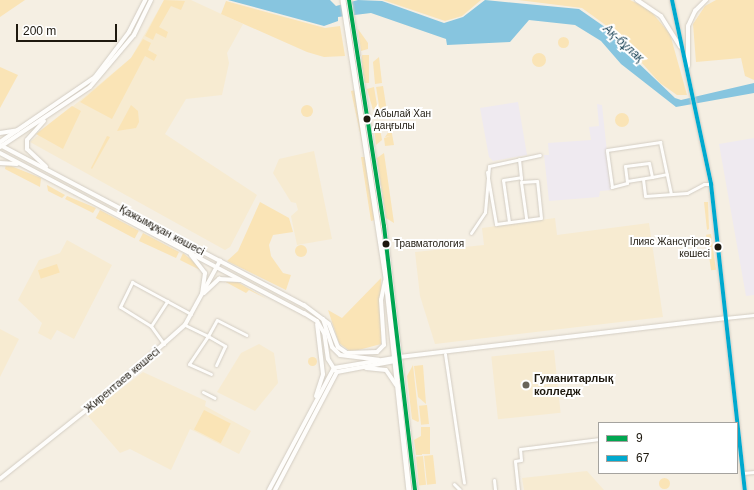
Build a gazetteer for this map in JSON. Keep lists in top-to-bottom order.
{
  "streets": {
    "main road": ["Қажымұқан көшесі"],
    "street": ["Жирентаев көшесі"]
  },
  "crossings": [
    ["Қажымұқан көшесі", "Жирентаев көшесі"]
  ],
  "water": ["Ақ-бұлақ"],
  "places": [
    "Абылай Хан даңғылы",
    "Травматология",
    "Ілияс Жансүгіров көшесі",
    "Гуманитарлық колледж"
  ],
  "lines": ["transit line 9", "transit line 67"],
  "legend": ["9", "67"],
  "scale_bar": "200 m"
}
